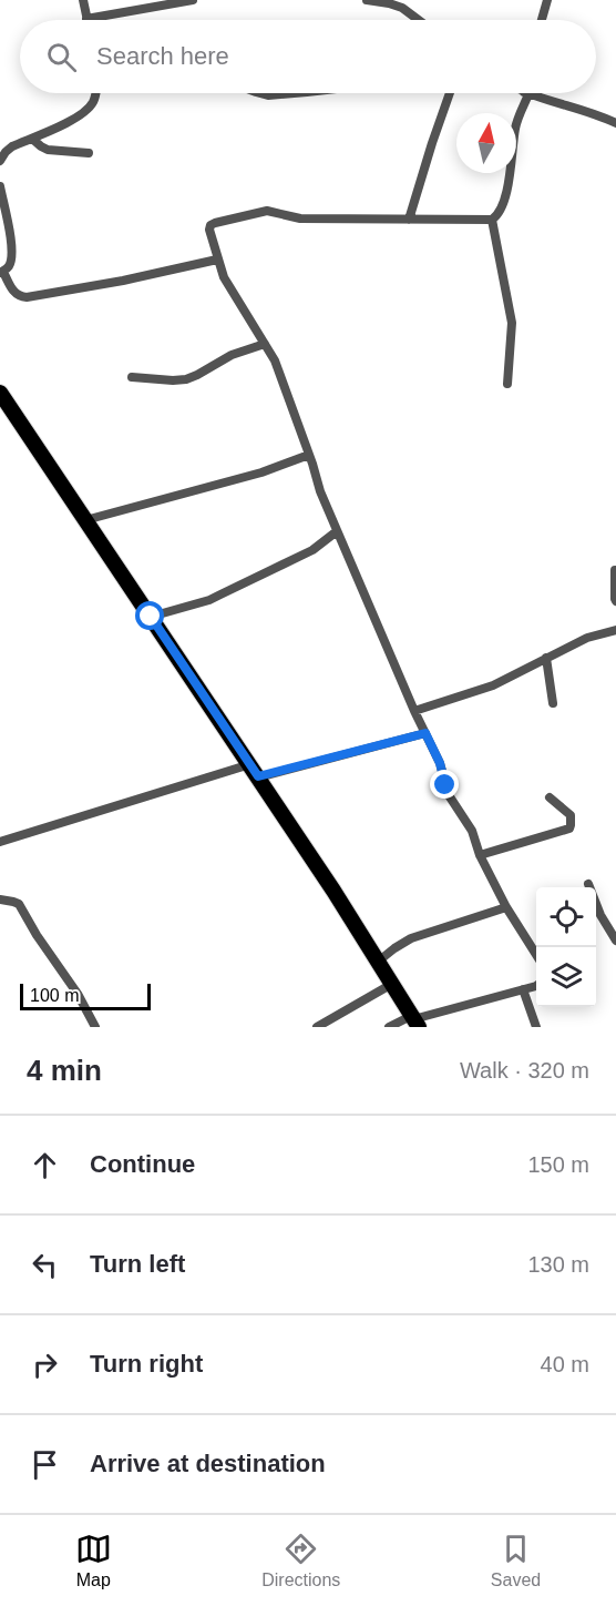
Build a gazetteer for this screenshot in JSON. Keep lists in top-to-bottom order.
{
  "scale_bar": "100 m",
  "north": "top",
  "page": {
    "search": "Search here",
    "scale": "100 m",
    "heading": ["4 min", "Walk · 320 m"],
    "list": [
      ["Continue", "150 m"],
      ["Turn left", "130 m"],
      ["Turn right", "40 m"],
      "Arrive at destination"
    ],
    "nav": ["Map", "Directions", "Saved"]
  }
}
